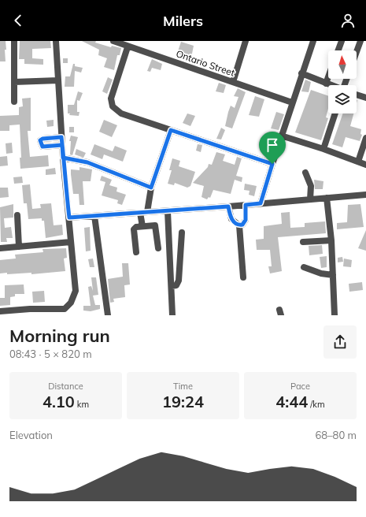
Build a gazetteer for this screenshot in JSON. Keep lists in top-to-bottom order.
{
  "streets": {
    "street": ["Ontario Street"]
  },
  "north": "top",
  "page": {
    "header": "Milers",
    "heading": ["Morning run", "08:43 · 5 × 820 m"],
    "stats": [
      ["Distance", "4.10 km"],
      ["Time", "19:24"],
      ["Pace", "4:44 /km"]
    ],
    "chart": ["Elevation", "68–80 m"]
  }
}
